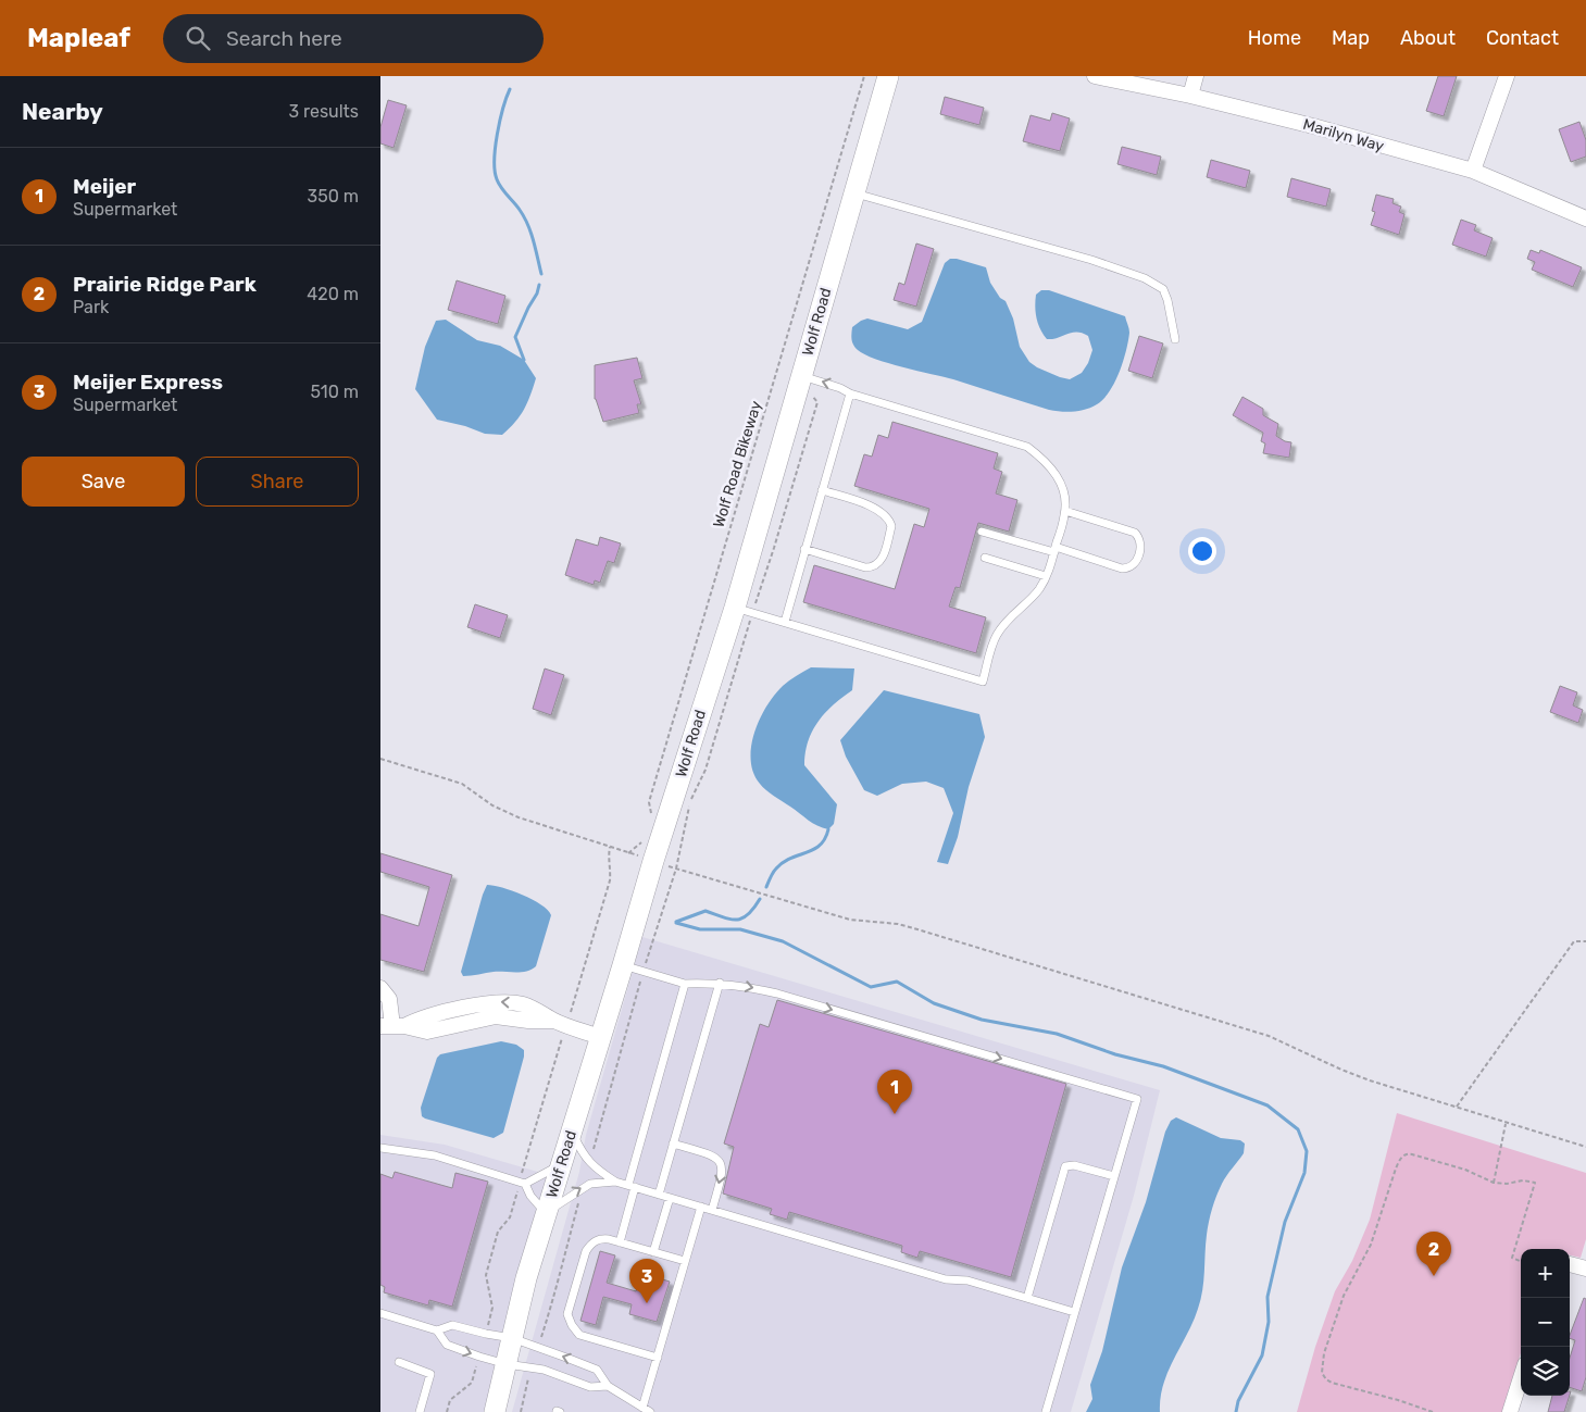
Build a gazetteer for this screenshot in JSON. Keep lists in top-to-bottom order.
{
  "streets": {
    "main road": ["Wolf Road"],
    "street": ["Marilyn Way"],
    "path": ["Wolf Road Bikeway"]
  },
  "page": {
    "header": "Mapleaf",
    "search": "Search here",
    "nav": [
      "Home",
      "Map",
      "About",
      "Contact"
    ],
    "heading": ["Nearby", "3 results"],
    "list": [
      {
        "mark": "1",
        "name": "Meijer",
        "note": "Supermarket",
        "value": "350 m"
      },
      {
        "mark": "2",
        "name": "Prairie Ridge Park",
        "note": "Park",
        "value": "420 m"
      },
      {
        "mark": "3",
        "name": "Meijer Express",
        "note": "Supermarket",
        "value": "510 m"
      }
    ],
    "buttons": ["Save", "Share"],
    "pins": ["1", "2", "3"],
    "map_buttons": ["+", "−"]
  }
}
